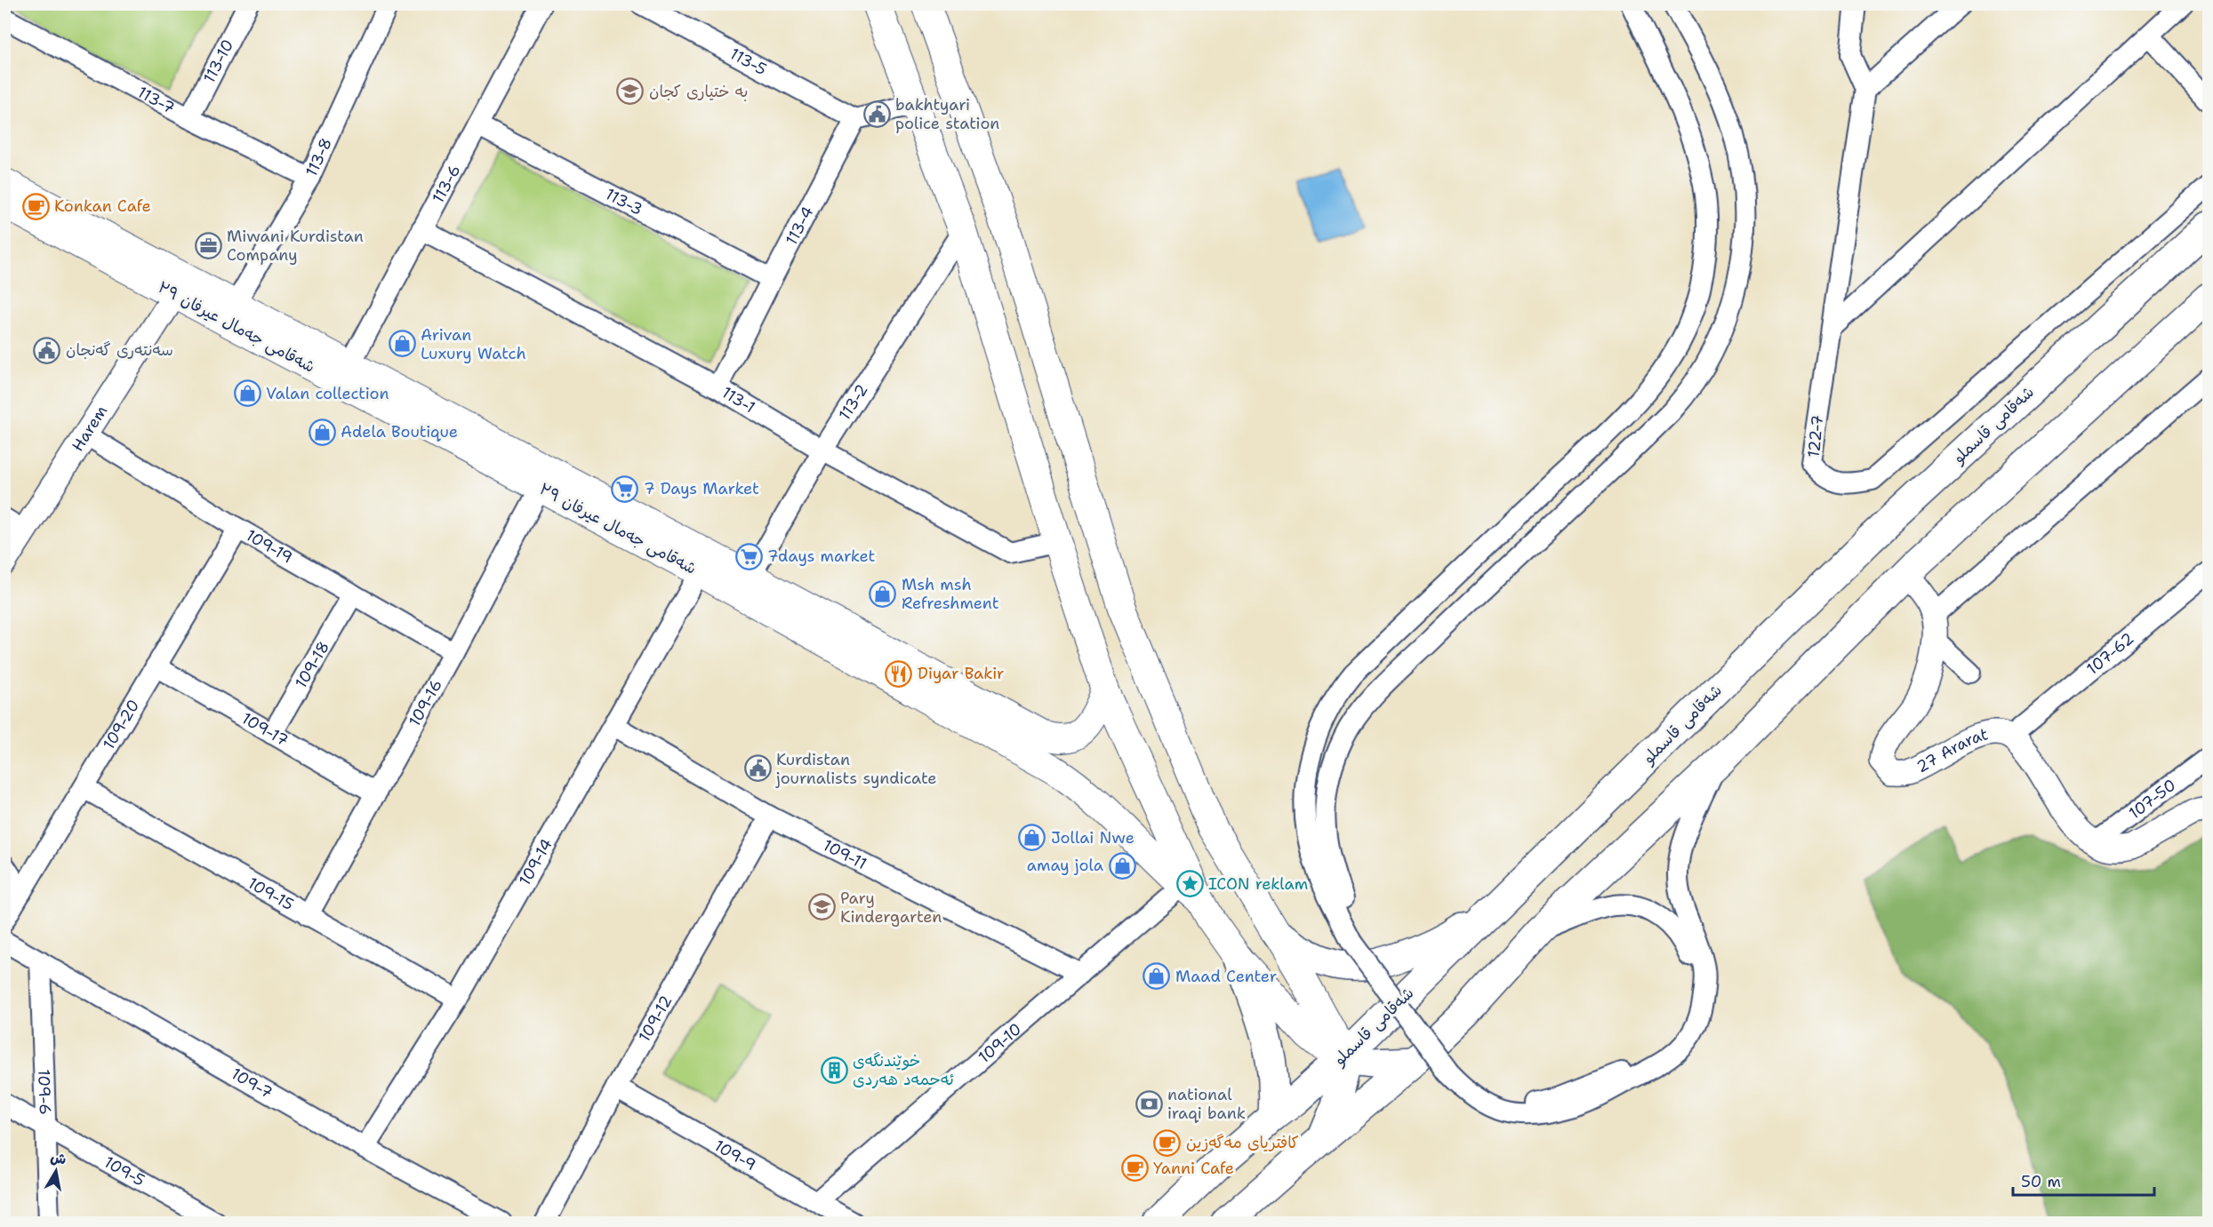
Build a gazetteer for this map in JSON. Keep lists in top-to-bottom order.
{
  "streets": {
    "main road": ["شەقامی جەمال عیرفان ٣٩", "شەقامی قاسملو"],
    "street": [
      "113-10",
      "113-5",
      "113-7",
      "113-8",
      "113-6",
      "113-3",
      "113-4",
      "113-1",
      "113-2",
      "Harem",
      "122-7",
      "109-19",
      "107-62",
      "109-18",
      "109-16",
      "109-20",
      "109-17",
      "27 Ararat",
      "107-50",
      "109-11",
      "109-14",
      "109-15",
      "109-12",
      "109-10",
      "109-7",
      "109-6",
      "109-9",
      "109-5"
    ]
  },
  "crossings": [
    ["113-10", "113-7"],
    ["113-5", "113-4"],
    ["113-7", "113-8"],
    ["113-8", "شەقامی جەمال عیرفان ٣٩"],
    ["113-6", "113-3"],
    ["113-6", "شەقامی جەمال عیرفان ٣٩"],
    ["113-6", "113-1"],
    ["113-3", "113-4"],
    ["113-4", "113-1"],
    ["شەقامی جەمال عیرفان ٣٩", "113-2"],
    ["شەقامی جەمال عیرفان ٣٩", "Harem"],
    ["شەقامی جەمال عیرفان ٣٩", "109-16"],
    ["شەقامی جەمال عیرفان ٣٩", "109-14"],
    ["شەقامی جەمال عیرفان ٣٩", "109-10"],
    ["113-1", "113-2"],
    ["Harem", "109-19"],
    ["109-19", "109-18"],
    ["109-19", "109-16"],
    ["109-19", "109-20"],
    ["107-62", "27 Ararat"],
    ["109-18", "109-17"],
    ["109-16", "109-17"],
    ["109-16", "109-15"],
    ["109-20", "109-17"],
    ["109-20", "109-15"],
    ["27 Ararat", "107-50"],
    ["109-11", "109-14"],
    ["109-11", "109-12"],
    ["109-11", "109-10"],
    ["109-14", "109-15"],
    ["109-14", "109-7"],
    ["109-12", "109-9"],
    ["109-10", "109-9"],
    ["109-7", "109-6"],
    ["109-6", "109-5"]
  ],
  "places": {
    "school or university": ["به ختيارى كجان", "Pary Kindergarten"],
    "public building": ["bakhtyari police station", "سەنتەری گەنجان", "Kurdistan journalists syndicate"],
    "cafe": ["Konkan Cafe", "کافتریای مەگەزین", "Yanni Cafe"],
    "office": ["Miwani Kurdistan Company"],
    "shop": [
      "Arivan Luxury Watch",
      "Valan collection",
      "Adela Boutique",
      "Msh msh Refreshment",
      "Jollai Nwe",
      "amay jola",
      "Maad Center"
    ],
    "supermarket": ["7 Days Market", "7days market"],
    "restaurant": ["Diyar Bakir"],
    "place": ["ICON reklam"],
    "building": ["خوێندنگەی ئەحمەد هەردی"],
    "bank": ["national iraqi bank"]
  },
  "scale_bar": "50 m",
  "north": "top"
}
